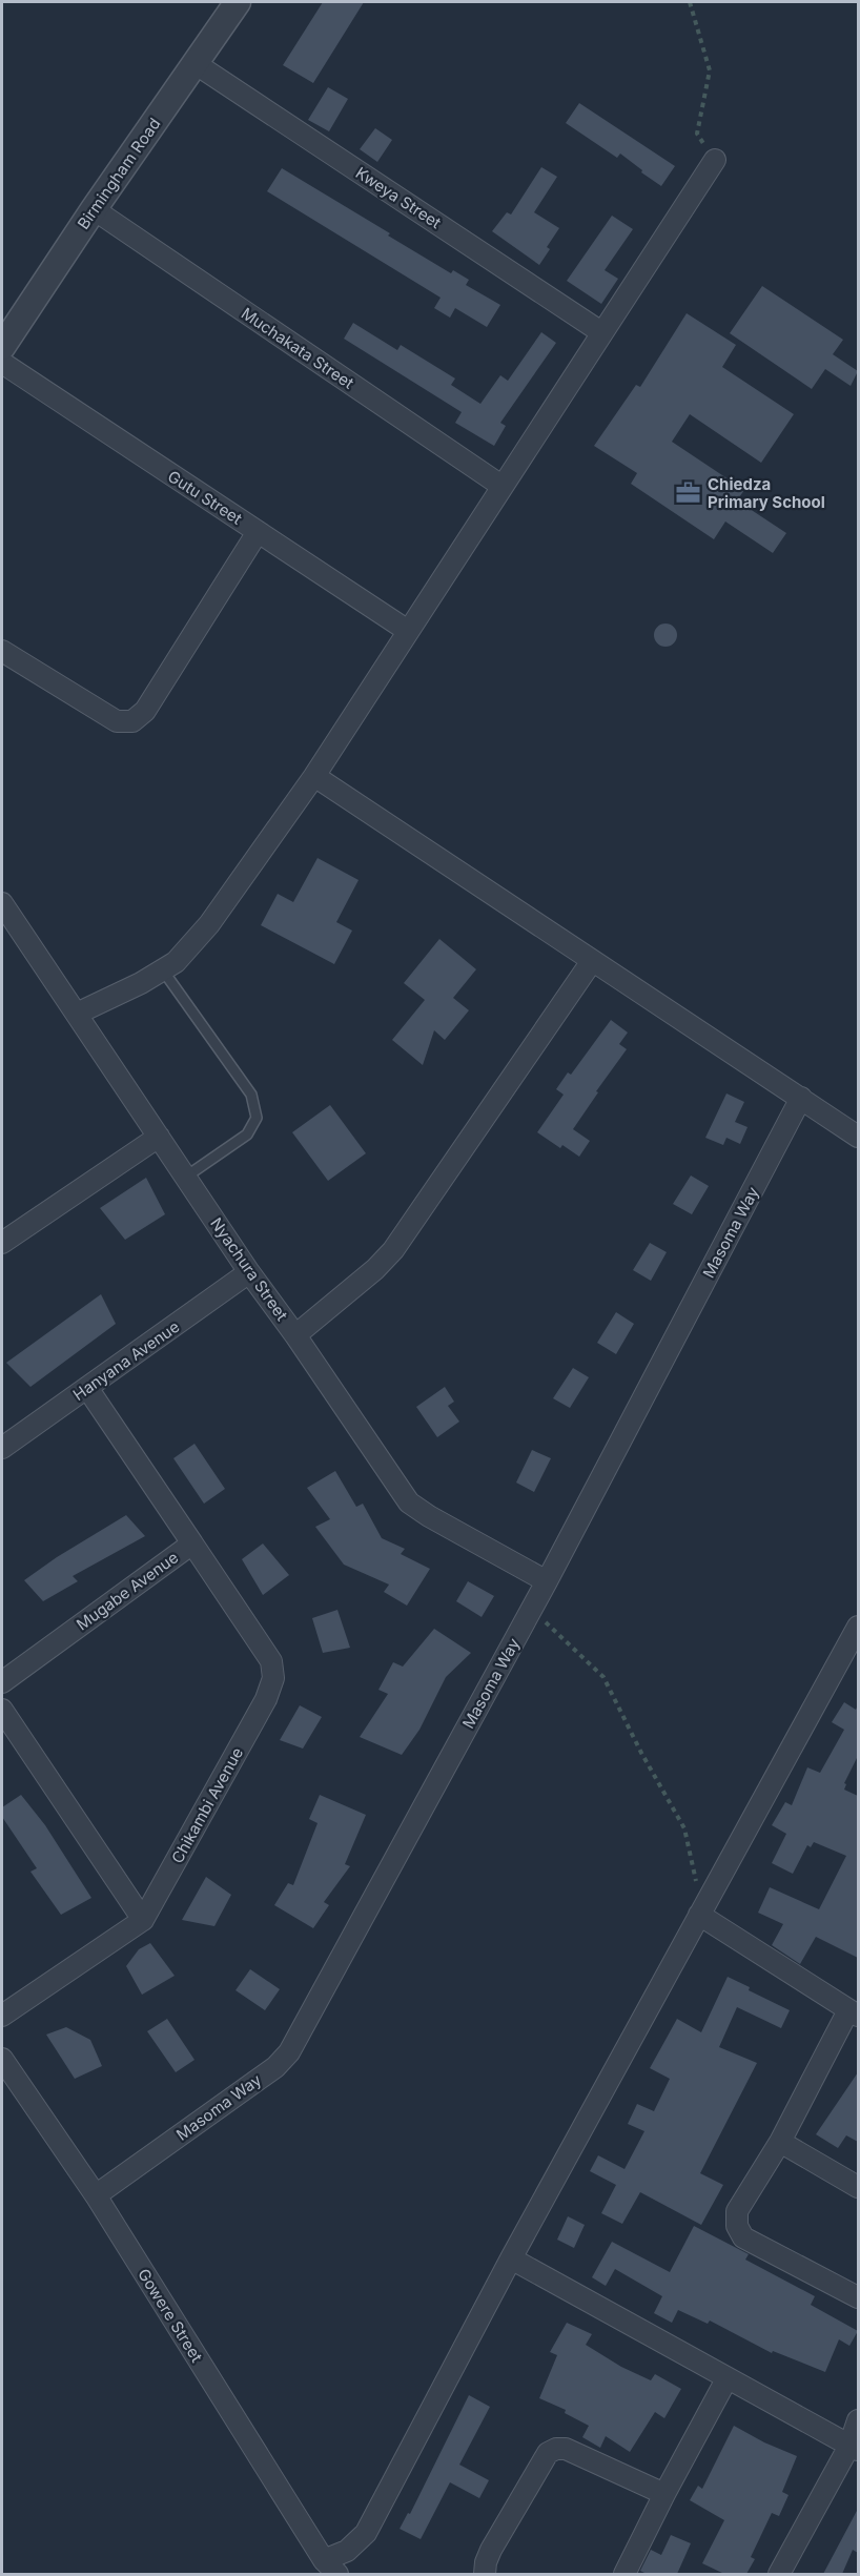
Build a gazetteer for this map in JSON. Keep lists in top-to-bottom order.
{
  "streets": {
    "street": [
      "Birmingham Road",
      "Kweya Street",
      "Muchakata Street",
      "Gutu Street",
      "Masoma Way",
      "Nyachura Street",
      "Hanyana Avenue",
      "Mugabe Avenue",
      "Chikambi Avenue",
      "Gowere Street"
    ]
  },
  "crossings": [
    ["Birmingham Road", "Kweya Street"],
    ["Birmingham Road", "Muchakata Street"],
    ["Masoma Way", "Nyachura Street"],
    ["Masoma Way", "Gowere Street"],
    ["Nyachura Street", "Hanyana Avenue"],
    ["Hanyana Avenue", "Mugabe Avenue"],
    ["Mugabe Avenue", "Chikambi Avenue"]
  ],
  "places": {
    "office": ["Chiedza Primary School"]
  }
}
